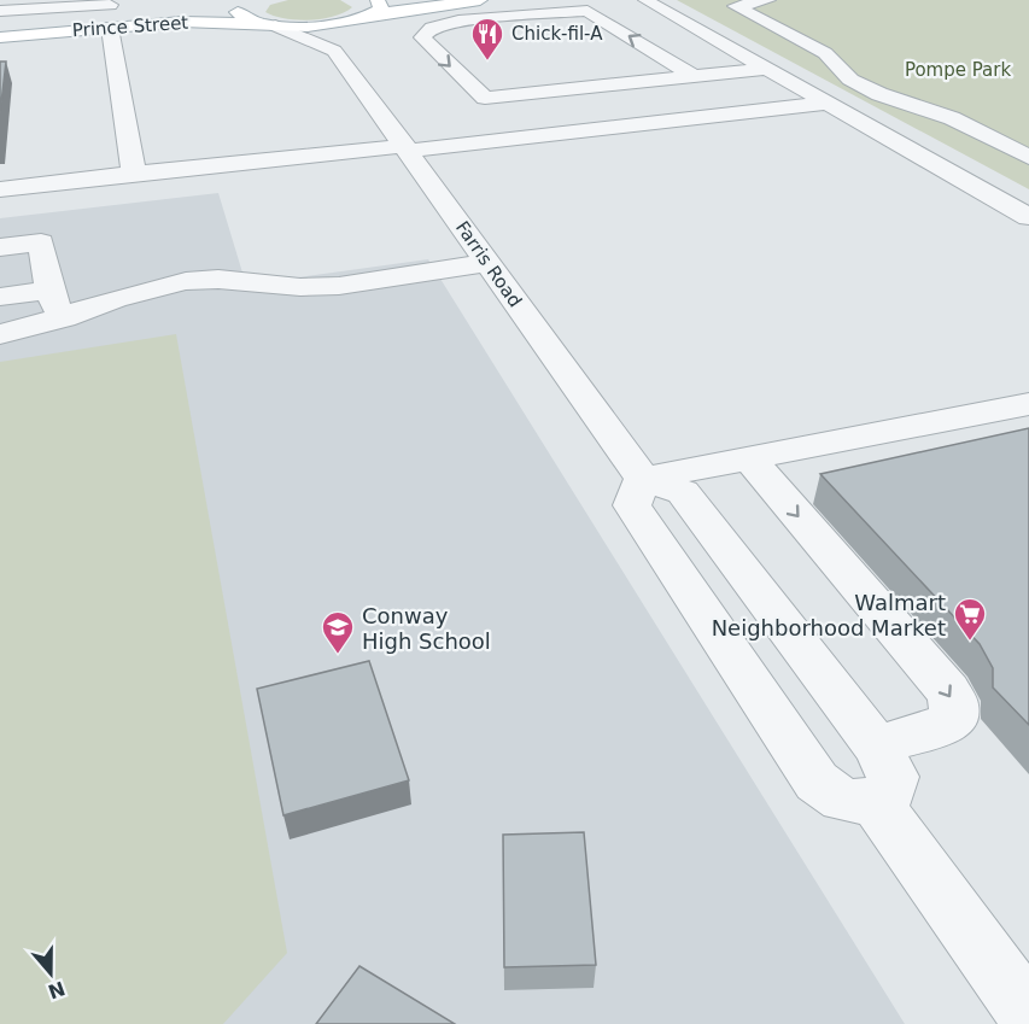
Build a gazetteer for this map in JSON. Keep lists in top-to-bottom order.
{
  "streets": {
    "main road": ["Prince Street"],
    "street": ["Farris Road"]
  },
  "parks": ["Pompe Park"],
  "places": {
    "restaurant": ["Chick-fil-A"],
    "supermarket": ["Walmart Neighborhood Market"],
    "school or university": ["Conway High School"]
  },
  "north": "bottom"
}
